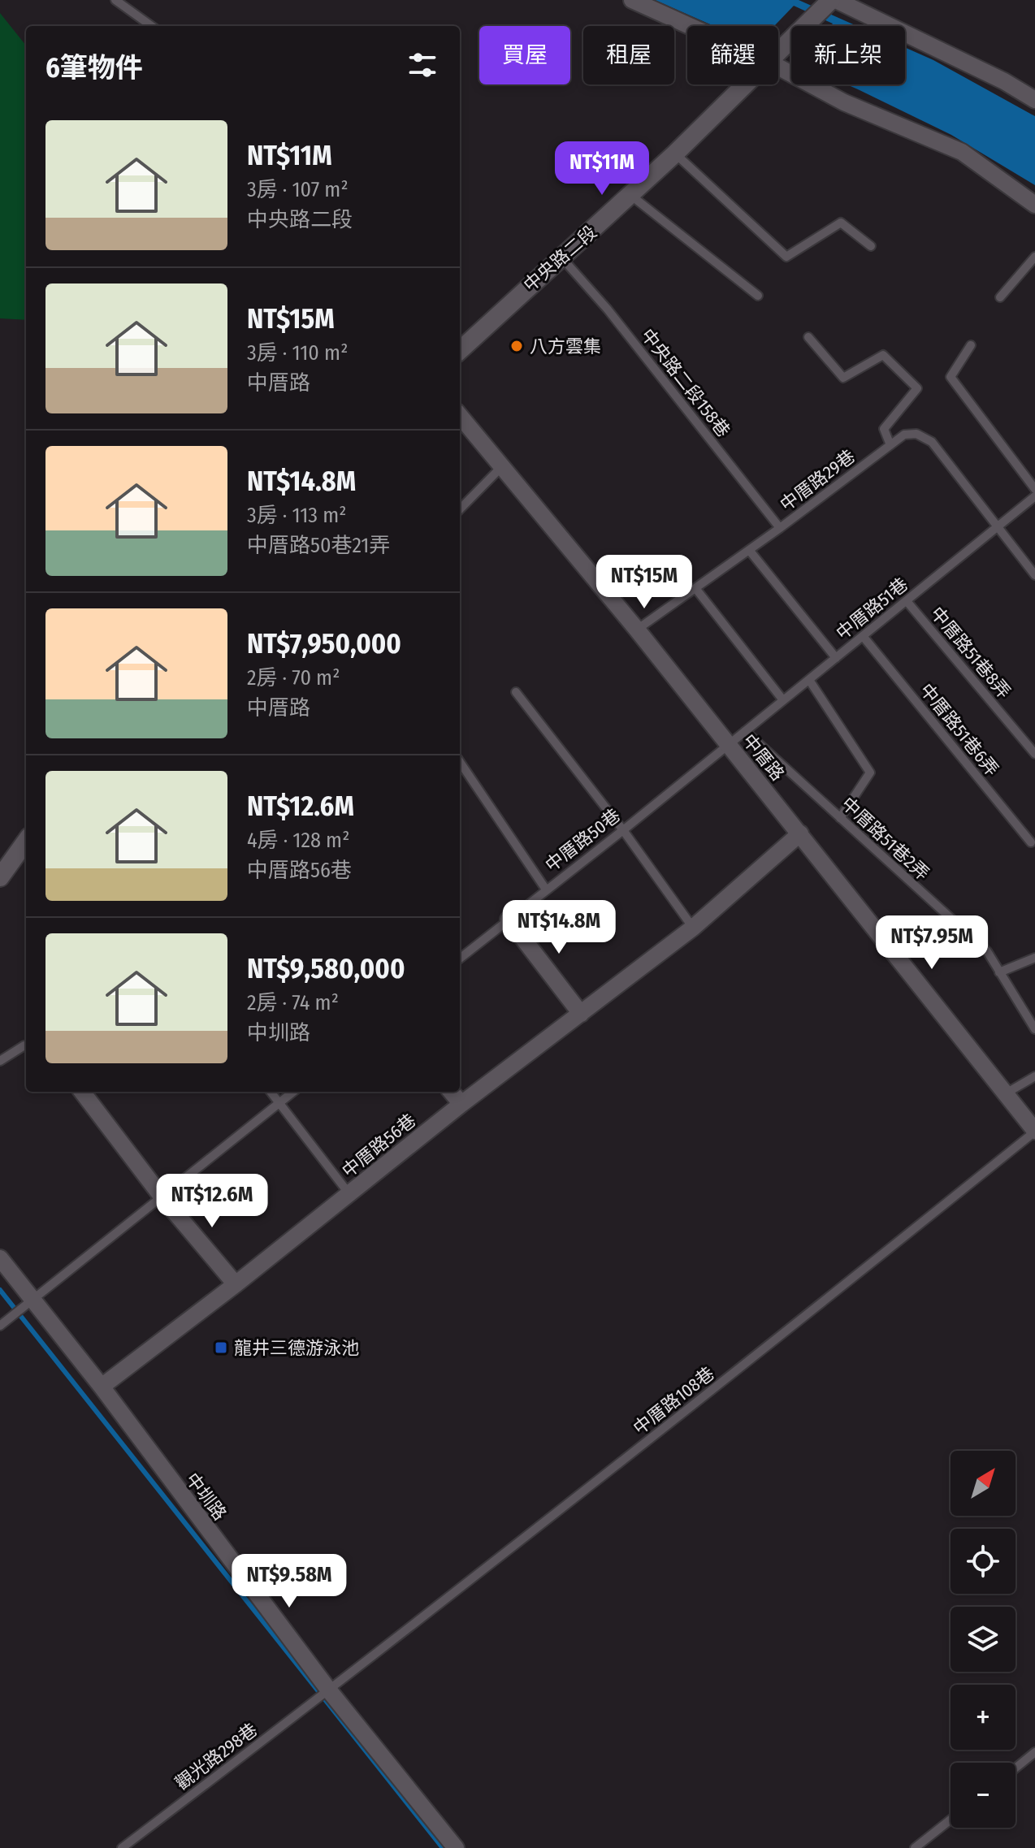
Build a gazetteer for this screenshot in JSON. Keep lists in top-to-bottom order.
{
  "streets": {
    "street": [
      "中央路二段",
      "中厝路",
      "中厝路56巷",
      "中圳路"
    ],
    "lane": [
      "中央路二段158巷",
      "中厝路29巷",
      "中厝路51巷",
      "中厝路51巷8弄",
      "中厝路51巷6弄",
      "中厝路51巷2弄",
      "中厝路50巷",
      "中厝路108巷",
      "觀光路298巷"
    ]
  },
  "crossings": [
    ["中央路二段", "中央路二段158巷"],
    ["中央路二段158巷", "中厝路29巷"],
    ["中厝路29巷", "中厝路51巷"],
    ["中厝路29巷", "中厝路"],
    ["中厝路51巷", "中厝路51巷8弄"],
    ["中厝路51巷", "中厝路51巷6弄"],
    ["中厝路51巷", "中厝路"],
    ["中厝路51巷", "中厝路51巷2弄"],
    ["中厝路51巷", "中厝路50巷"],
    ["中厝路", "中厝路50巷"],
    ["中厝路", "中厝路56巷"],
    ["中厝路", "中厝路108巷"],
    ["中厝路56巷", "中圳路"],
    ["中厝路108巷", "中圳路"],
    ["中厝路108巷", "觀光路298巷"],
    ["中圳路", "觀光路298巷"]
  ],
  "places": {
    "other": ["八方雲集"],
    "transit": ["龍井三德游泳池"]
  },
  "north": "top right",
  "page": {
    "chip": [
      "買屋",
      "租屋",
      "篩選",
      "新上架"
    ],
    "heading": "6筆物件",
    "list": [
      {
        "name": "NT$11M",
        "note": "3房 · 107 m² · 中央路二段"
      },
      {
        "name": "NT$15M",
        "note": "3房 · 110 m² · 中厝路"
      },
      {
        "name": "NT$14.8M",
        "note": "3房 · 113 m² · 中厝路50巷21弄"
      },
      {
        "name": "NT$7,950,000",
        "note": "2房 · 70 m² · 中厝路"
      },
      {
        "name": "NT$12.6M",
        "note": "4房 · 128 m² · 中厝路56巷"
      },
      {
        "name": "NT$9,580,000",
        "note": "2房 · 74 m² · 中圳路"
      }
    ],
    "price": [
      "NT$11M",
      "NT$15M",
      "NT$14.8M",
      "NT$7.95M",
      "NT$12.6M",
      "NT$9.58M"
    ],
    "map_buttons": ["+", "−"]
  }
}
